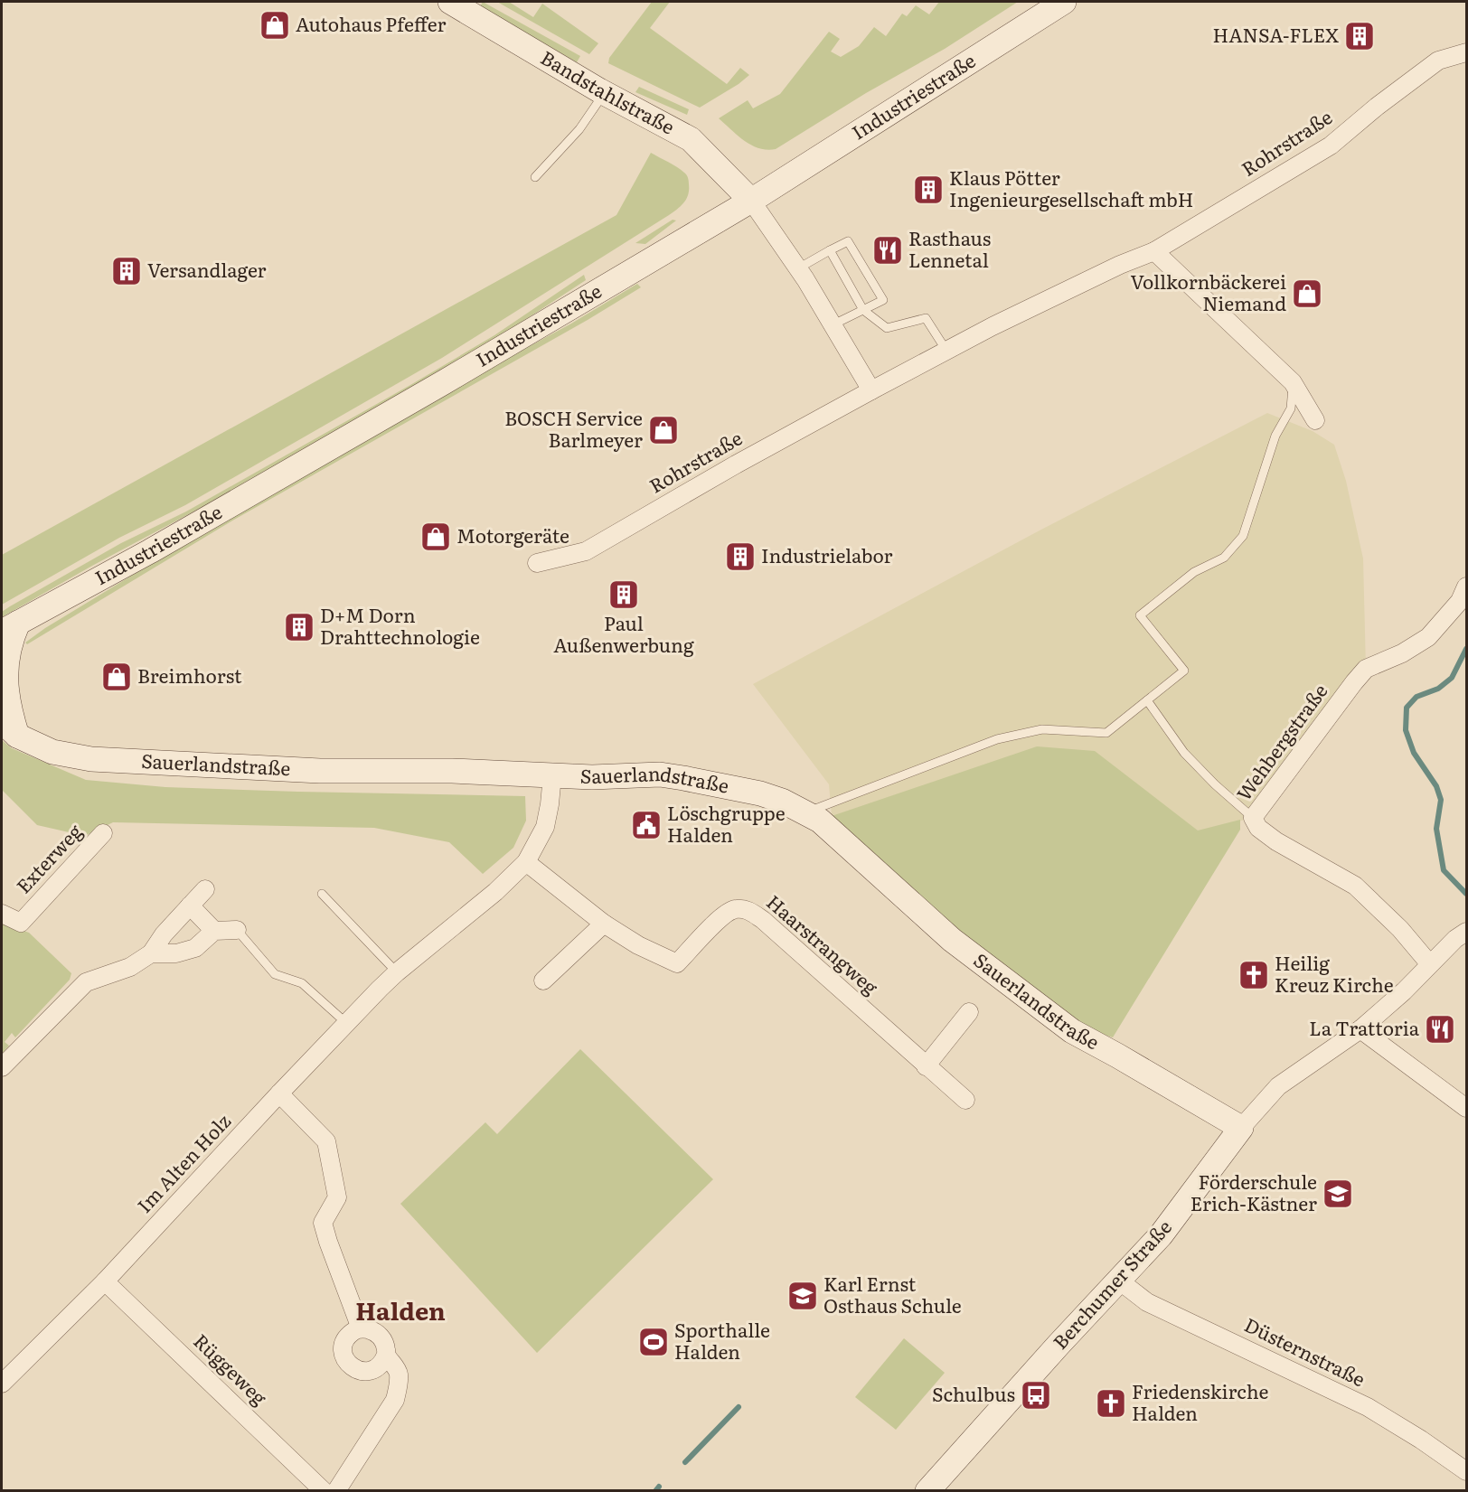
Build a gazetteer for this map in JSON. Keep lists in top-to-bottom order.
{
  "streets": {
    "main road": [
      "Bandstahlstraße",
      "Industriestraße",
      "Sauerlandstraße",
      "Berchumer Straße"
    ],
    "street": [
      "Rohrstraße",
      "Wehbergstraße",
      "Exterweg",
      "Haarstrangweg",
      "Im Alten Holz",
      "Düsternstraße",
      "Rüggeweg"
    ]
  },
  "crossings": [
    ["Bandstahlstraße", "Industriestraße"],
    ["Wehbergstraße", "Berchumer Straße"],
    ["Sauerlandstraße", "Im Alten Holz"],
    ["Sauerlandstraße", "Berchumer Straße"],
    ["Haarstrangweg", "Im Alten Holz"],
    ["Im Alten Holz", "Rüggeweg"],
    ["Berchumer Straße", "Düsternstraße"]
  ],
  "districts": ["Halden"],
  "places": {
    "shop": [
      "Autohaus Pfeffer",
      "Vollkornbäckerei Niemand",
      "BOSCH Service Barlmeyer",
      "Motorgeräte",
      "Breimhorst"
    ],
    "building": [
      "HANSA-FLEX",
      "Klaus Pötter Ingenieurgesellschaft mbH",
      "Versandlager",
      "Industrielabor",
      "Paul Außenwerbung",
      "D+M Dorn Drahttechnologie"
    ],
    "restaurant": ["Rasthaus Lennetal", "La Trattoria"],
    "public building": ["Löschgruppe Halden"],
    "church": ["Heilig Kreuz Kirche", "Friedenskirche Halden"],
    "school or university": ["Förderschule Erich-Kästner", "Karl Ernst Osthaus Schule"],
    "sports": ["Sporthalle Halden"],
    "bus stop": ["Schulbus"]
  }
}
